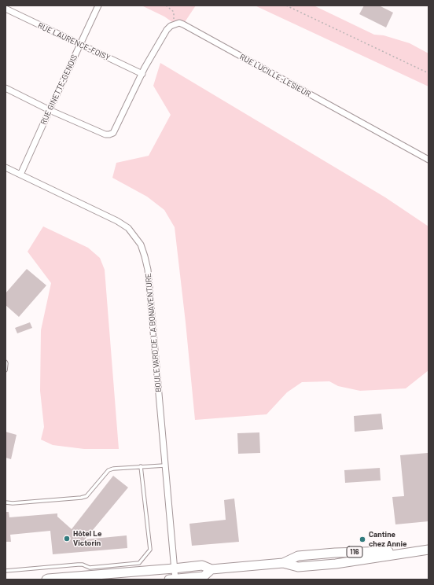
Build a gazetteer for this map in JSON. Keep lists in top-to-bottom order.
{
  "streets": {
    "main road": ["116"],
    "street": [
      "RUE LAURENCE-FOISY",
      "RUE LUCILLE-LESIEUR",
      "RUE GINETTE-GENOIS",
      "BOULEVARD DE LA BONAVENTURE"
    ]
  },
  "crossings": [
    ["RUE LAURENCE-FOISY", "RUE GINETTE-GENOIS"],
    ["RUE GINETTE-GENOIS", "BOULEVARD DE LA BONAVENTURE"],
    ["BOULEVARD DE LA BONAVENTURE", "116"]
  ],
  "places": ["Hôtel Le Victorin", "Cantine chez Annie"]
}
